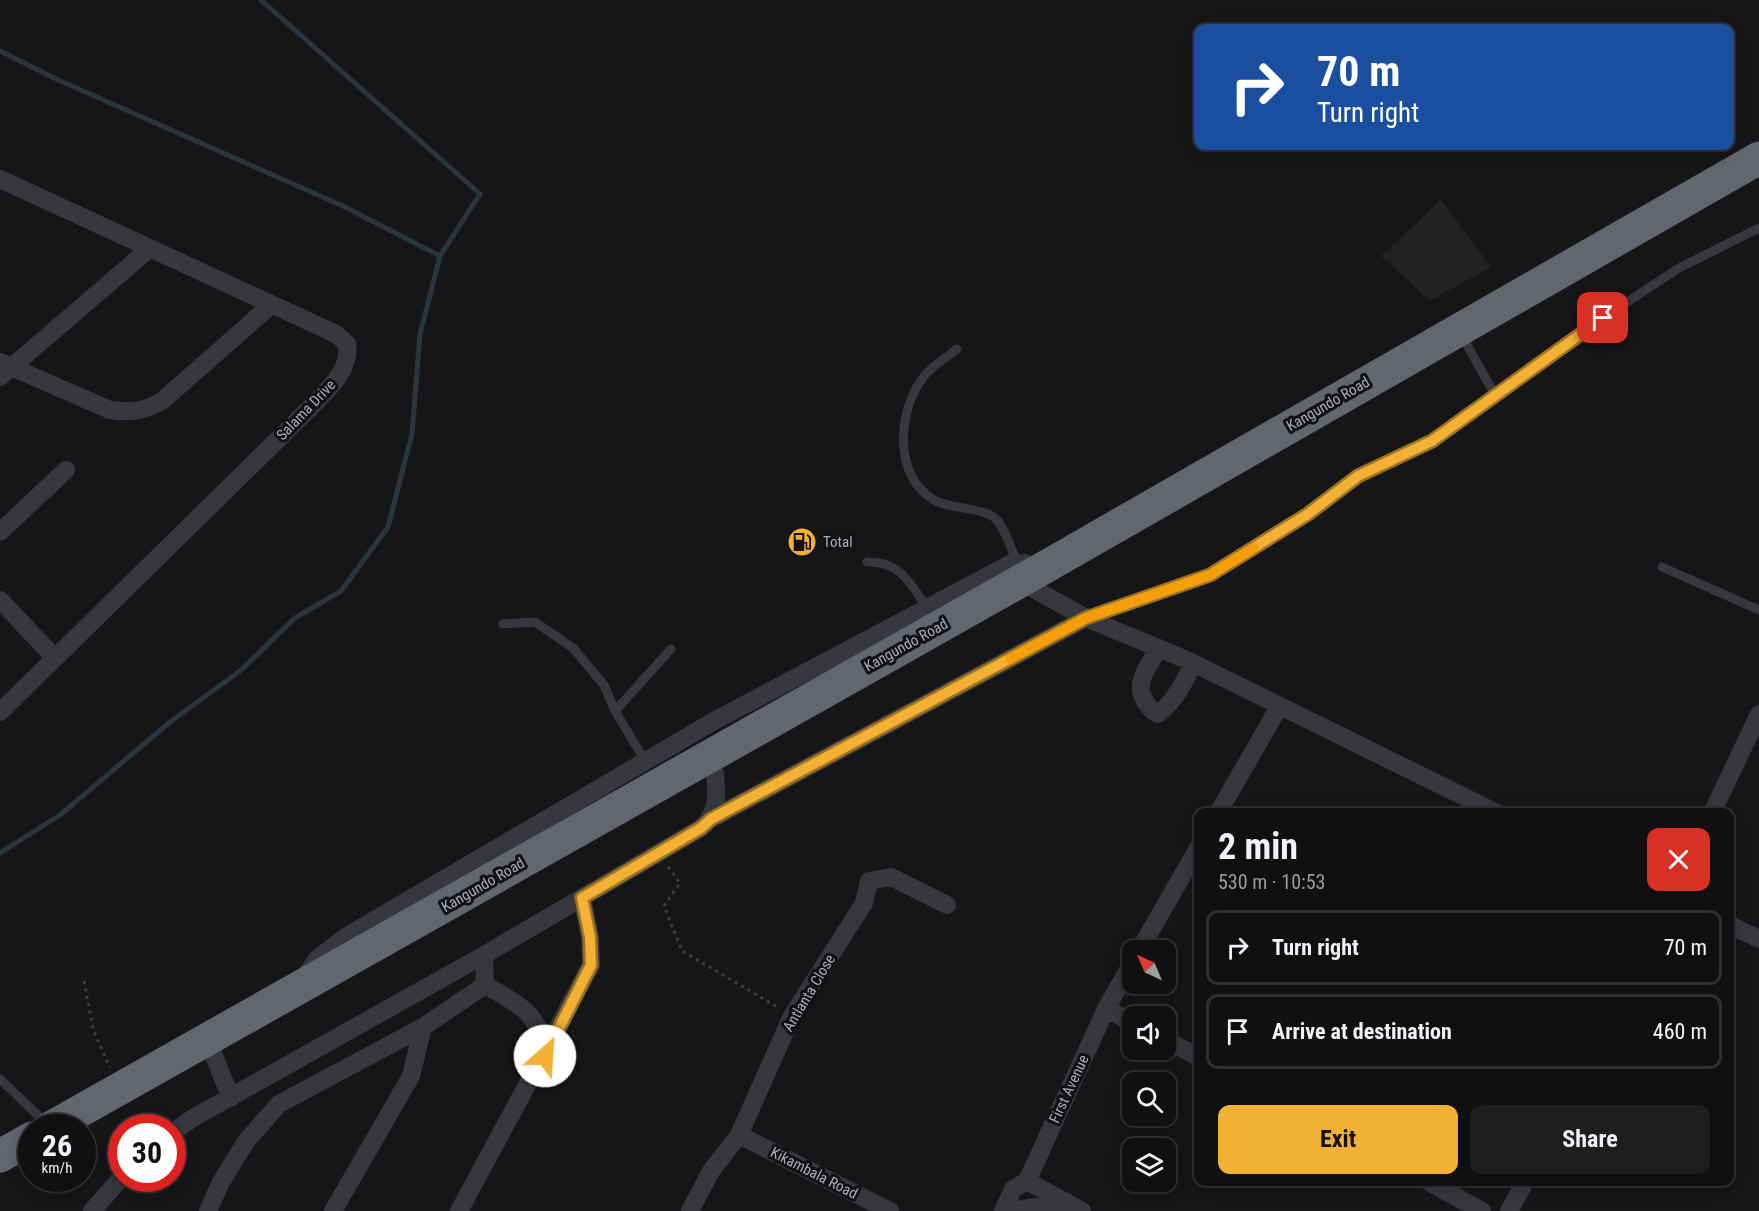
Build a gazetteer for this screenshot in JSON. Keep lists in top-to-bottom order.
{
  "streets": {
    "highway": ["Kangundo Road"],
    "street": [
      "Salama Drive",
      "Antlanta Close",
      "First Avenue",
      "Kikambala Road"
    ]
  },
  "crossings": [
    ["Antlanta Close", "Kikambala Road"]
  ],
  "places": {
    "fuel station": ["Total"]
  },
  "north": "top left",
  "page": {
    "turn": ["70 m", "Turn right"],
    "heading": ["2 min", "530 m · 10:53"],
    "list": [
      {
        "name": "Turn right",
        "value": "70 m"
      },
      {
        "name": "Arrive at destination",
        "value": "460 m"
      }
    ],
    "buttons": ["Exit", "Share"],
    "speed": "26 km/h",
    "limit": "30"
  }
}
